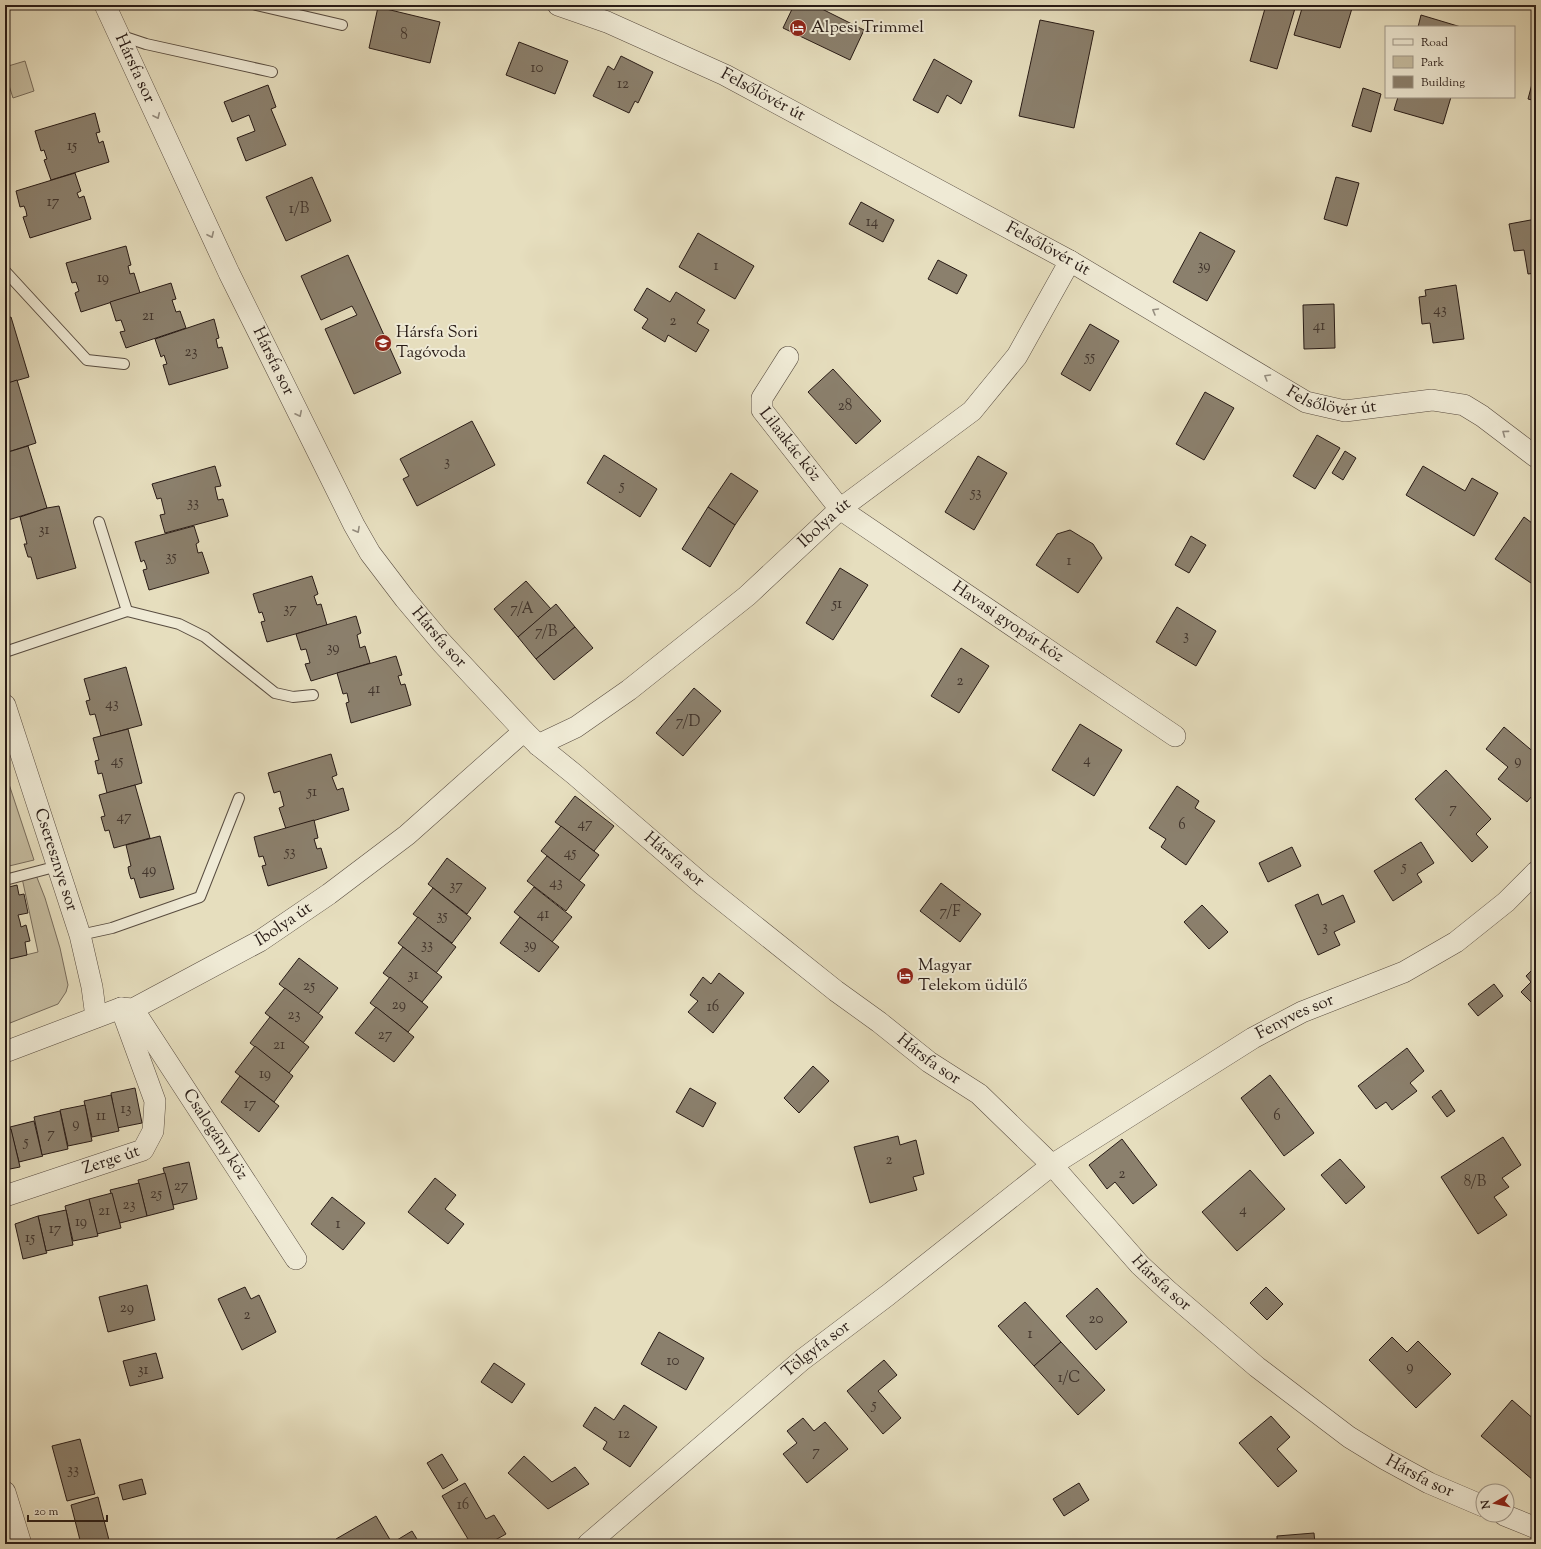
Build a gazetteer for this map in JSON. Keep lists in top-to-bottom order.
{
  "streets": {
    "street": [
      "Hársfa sor",
      "Felsőlövér út",
      "Lilaakác köz",
      "Ibolya út",
      "Havasi gyopár köz",
      "Cseresznye sor",
      "Fenyves sor",
      "Csalogány köz",
      "Zerge út",
      "Tölgyfa sor"
    ]
  },
  "crossings": [
    ["Hársfa sor", "Ibolya út"],
    ["Hársfa sor", "Fenyves sor"],
    ["Hársfa sor", "Tölgyfa sor"],
    ["Felsőlövér út", "Ibolya út"],
    ["Lilaakác köz", "Ibolya út"],
    ["Lilaakác köz", "Havasi gyopár köz"],
    ["Ibolya út", "Havasi gyopár köz"],
    ["Ibolya út", "Cseresznye sor"],
    ["Ibolya út", "Csalogány köz"],
    ["Ibolya út", "Zerge út"],
    ["Fenyves sor", "Tölgyfa sor"],
    ["Csalogány köz", "Zerge út"]
  ],
  "one_way": ["Hársfa sor", "Felsőlövér út"],
  "places": {
    "hotel": ["Alpesi Trimmel", "Magyar Telekom üdülő"],
    "school or university": ["Hársfa Sori Tagóvoda"]
  },
  "house_numbers": [
    "8",
    "10",
    "12",
    "15",
    "17",
    "1/B",
    "14",
    "1",
    "39",
    "19",
    "43",
    "21",
    "2",
    "41",
    "23",
    "55",
    "28",
    "3",
    "5",
    "53",
    "33",
    "31",
    "35",
    "1",
    "51",
    "37",
    "7/A",
    "7/B",
    "3",
    "39",
    "2",
    "41",
    "43",
    "7/D",
    "4",
    "45",
    "9",
    "51",
    "7",
    "47",
    "47",
    "6",
    "53",
    "45",
    "5",
    "49",
    "43",
    "37",
    "7/F",
    "41",
    "35",
    "3",
    "33",
    "39",
    "31",
    "25",
    "29",
    "16",
    "23",
    "27",
    "21",
    "19",
    "17",
    "13",
    "11",
    "6",
    "9",
    "7",
    "5",
    "2",
    "2",
    "8/B",
    "27",
    "25",
    "23",
    "4",
    "21",
    "19",
    "1",
    "17",
    "15",
    "29",
    "2",
    "20",
    "1",
    "10",
    "9",
    "31",
    "1/C",
    "5",
    "12",
    "7",
    "33",
    "16"
  ],
  "legend": ["Road", "Park", "Building"],
  "scale_bar": "20 m",
  "north": "left"
}
